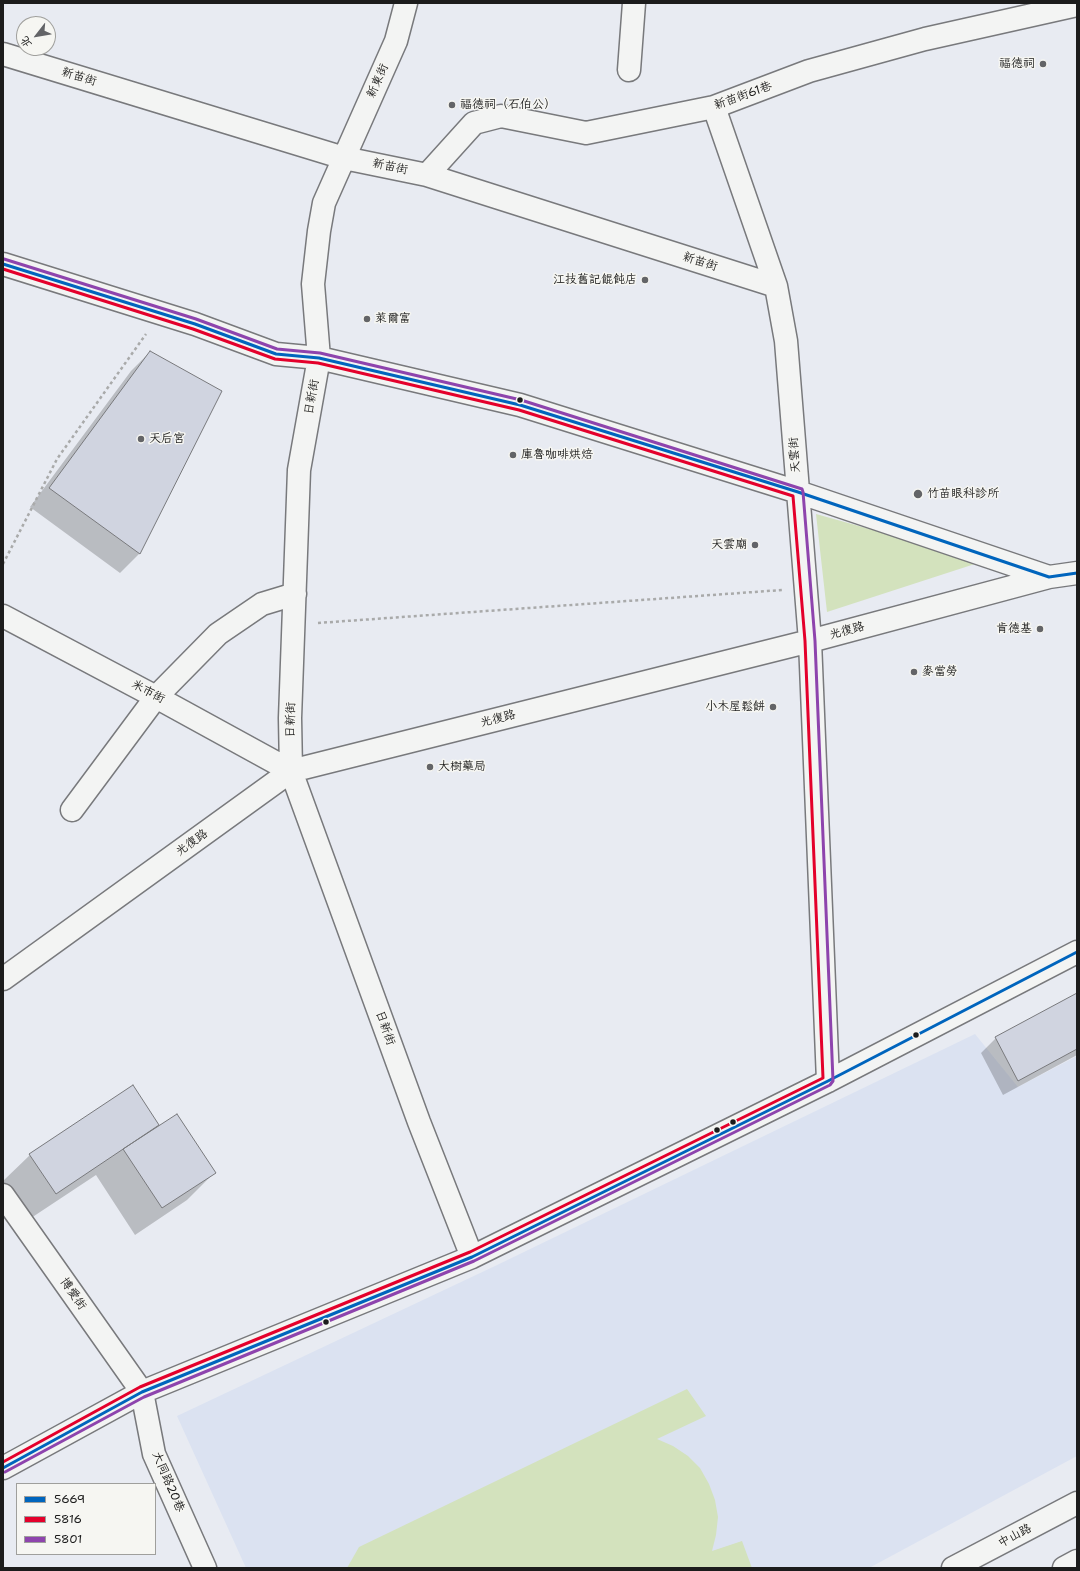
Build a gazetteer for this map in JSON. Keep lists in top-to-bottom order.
{
  "streets": {
    "street": [
      "新苗街",
      "新東街",
      "新苗街61巷",
      "日新街",
      "天雲街",
      "光復路",
      "米市街",
      "博愛街",
      "大同路20巷",
      "中山路"
    ]
  },
  "crossings": [
    ["新苗街", "新東街"],
    ["新苗街", "新苗街61巷"],
    ["新苗街", "日新街"],
    ["新苗街", "天雲街"],
    ["新東街", "日新街"],
    ["新苗街61巷", "天雲街"],
    ["日新街", "光復路"],
    ["日新街", "米市街"],
    ["天雲街", "光復路"],
    ["光復路", "米市街"],
    ["博愛街", "大同路20巷"]
  ],
  "places": [
    "福德祠",
    "福德祠（石伯公）",
    "江技舊記餛飩店",
    "萊爾富",
    "天后宮",
    "庫魯咖啡烘焙",
    "竹苗眼科診所",
    "天雲廟",
    "肯德基",
    "麥當勞",
    "小木屋鬆餅",
    "大樹藥局"
  ],
  "lines": ["transit line 5801", "transit line 5669", "transit line 5816"],
  "legend": ["5669", "5816", "5801"],
  "north": "bottom left"
}
